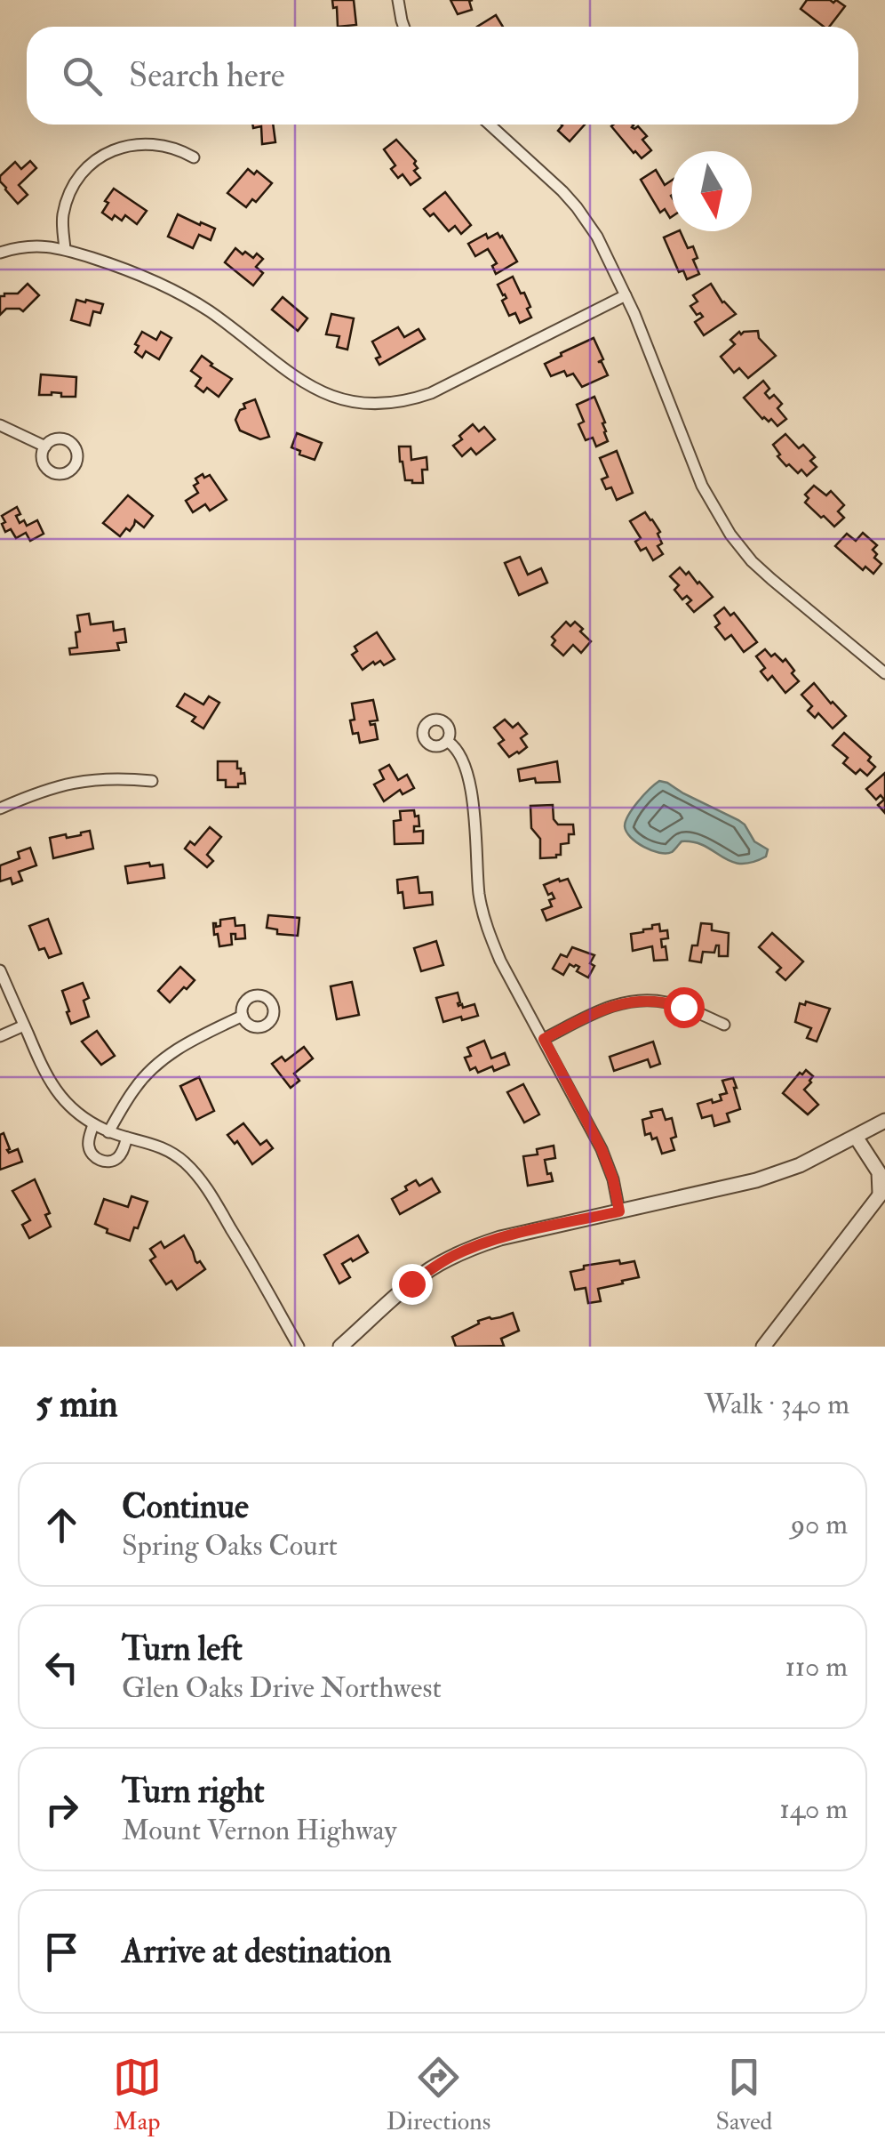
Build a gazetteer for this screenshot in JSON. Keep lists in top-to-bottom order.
{
  "north": "bottom",
  "page": {
    "search": "Search here",
    "heading": ["5 min", "Walk · 340 m"],
    "list": [
      ["Continue", "Spring Oaks Court", "90 m"],
      ["Turn left", "Glen Oaks Drive Northwest", "110 m"],
      ["Turn right", "Mount Vernon Highway", "140 m"],
      "Arrive at destination"
    ],
    "nav": ["Map", "Directions", "Saved"]
  }
}
